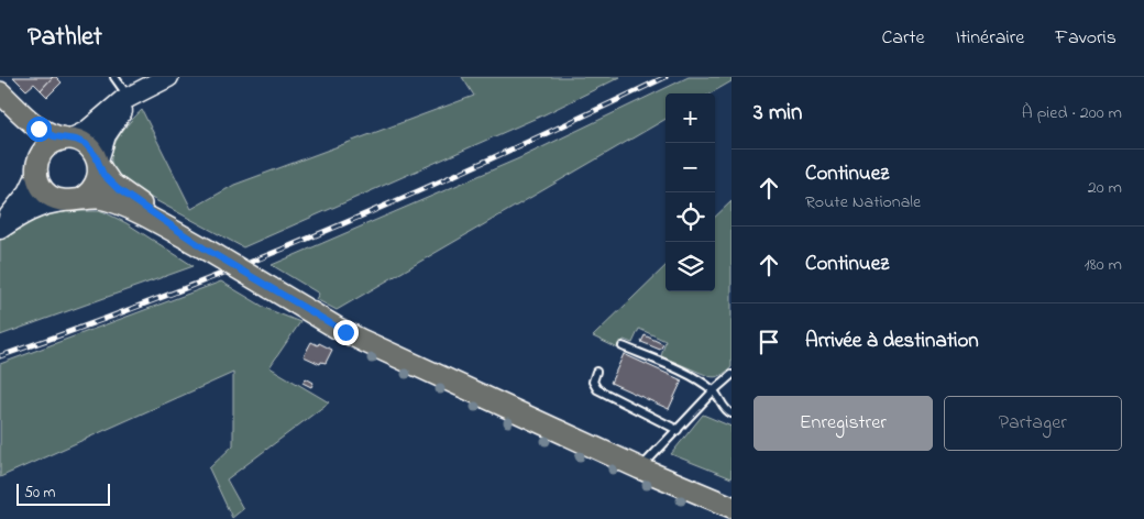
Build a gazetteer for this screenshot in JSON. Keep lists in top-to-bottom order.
{
  "scale_bar": "50 m",
  "page": {
    "header": "Pathlet",
    "nav": ["Carte", "Itinéraire", "Favoris"],
    "heading": ["3 min", "À pied · 200 m"],
    "map_buttons": ["+", "−"],
    "list": [
      ["Continuez", "Route Nationale", "20 m"],
      ["Continuez", "180 m"],
      "Arrivée à destination"
    ],
    "buttons": ["Enregistrer", "Partager"],
    "scale": "50 m"
  }
}
